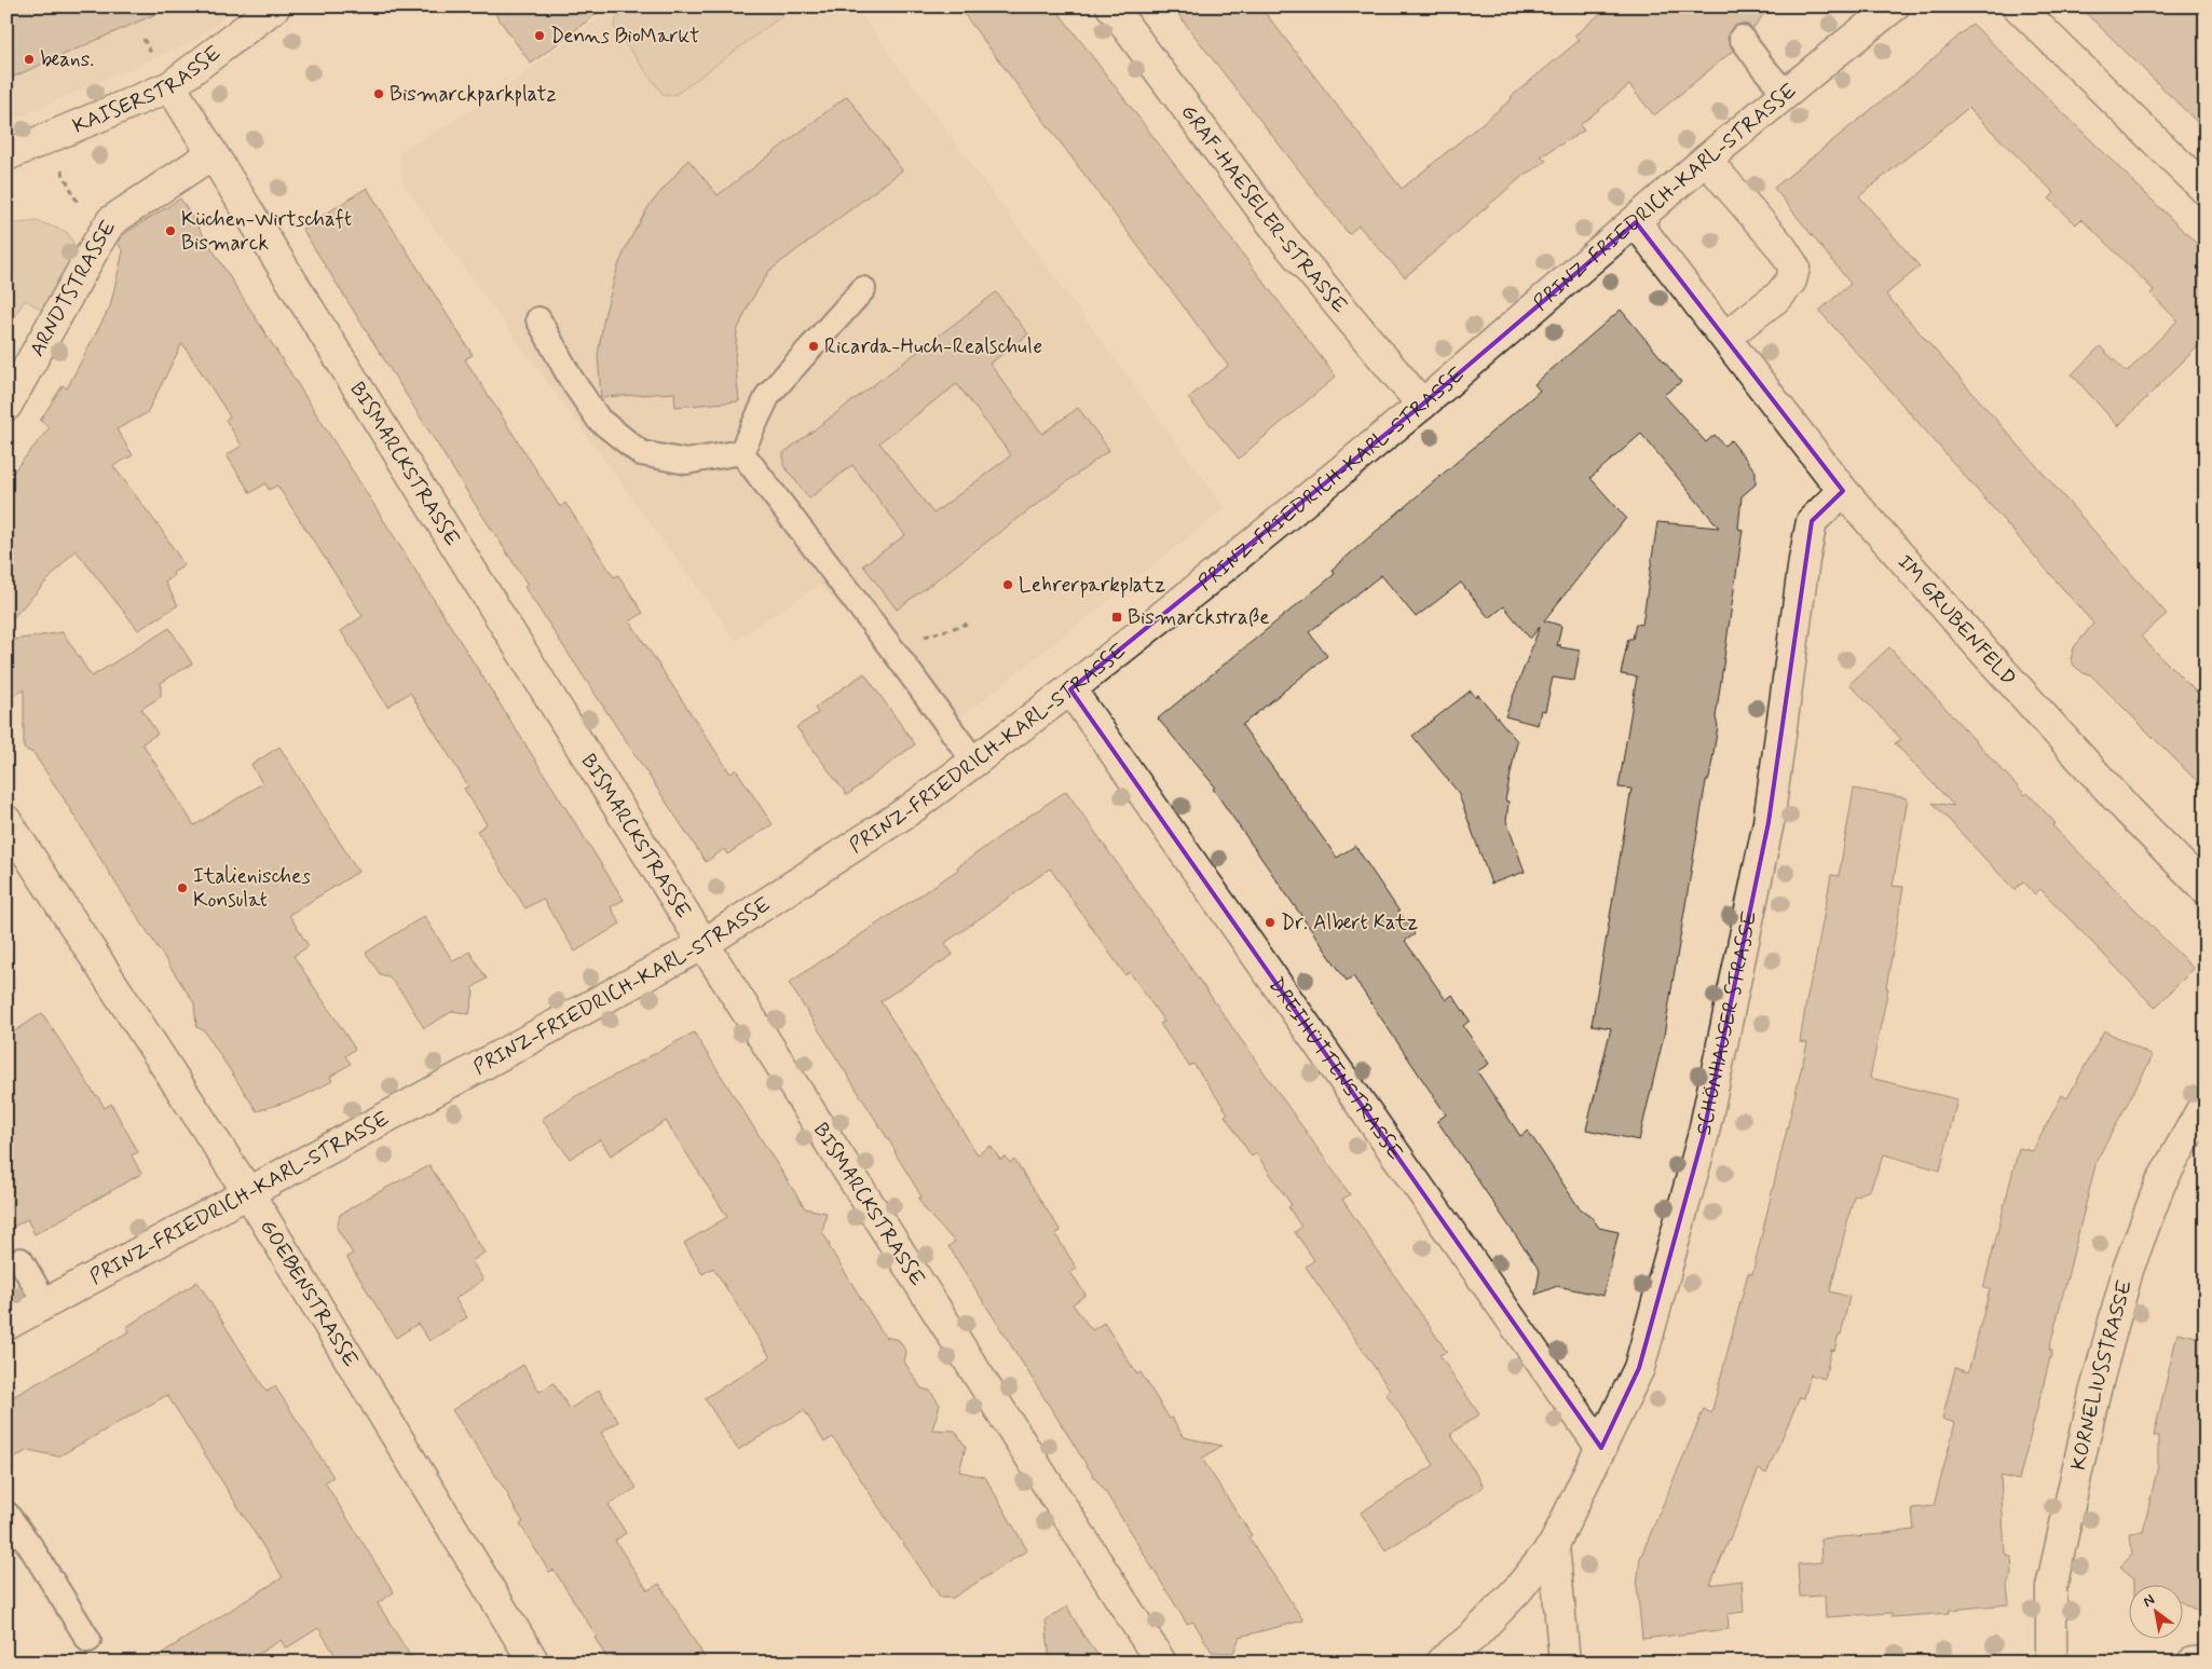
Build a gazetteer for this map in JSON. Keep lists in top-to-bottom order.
{
  "streets": {
    "street": [
      "KAISERSTRASSE",
      "PRINZ-FRIEDRICH-KARL-STRASSE",
      "GRAF-HAESELER-STRASSE",
      "ARNDTSTRASSE",
      "BISMARCKSTRASSE",
      "IM GRUBENFELD",
      "SCHÖNHAUSER STRASSE",
      "DREIHÜTTENSTRASSE",
      "GOEBENSTRASSE",
      "KORNELIUSSTRASSE"
    ]
  },
  "crossings": [
    ["KAISERSTRASSE", "BISMARCKSTRASSE"],
    ["PRINZ-FRIEDRICH-KARL-STRASSE", "GRAF-HAESELER-STRASSE"],
    ["PRINZ-FRIEDRICH-KARL-STRASSE", "BISMARCKSTRASSE"],
    ["PRINZ-FRIEDRICH-KARL-STRASSE", "IM GRUBENFELD"],
    ["PRINZ-FRIEDRICH-KARL-STRASSE", "DREIHÜTTENSTRASSE"],
    ["PRINZ-FRIEDRICH-KARL-STRASSE", "GOEBENSTRASSE"],
    ["ARNDTSTRASSE", "BISMARCKSTRASSE"],
    ["IM GRUBENFELD", "SCHÖNHAUSER STRASSE"],
    ["SCHÖNHAUSER STRASSE", "DREIHÜTTENSTRASSE"]
  ],
  "places": {
    "other": [
      "Denns BioMarkt",
      "beans.",
      "Bismarckparkplatz",
      "Küchen-Wirtschaft Bismarck",
      "Ricarda-Huch-Realschule",
      "Lehrerparkplatz",
      "Italienisches Konsulat",
      "Dr. Albert Katz"
    ],
    "transit": ["Bismarckstraße"]
  },
  "north": "top left"
}
